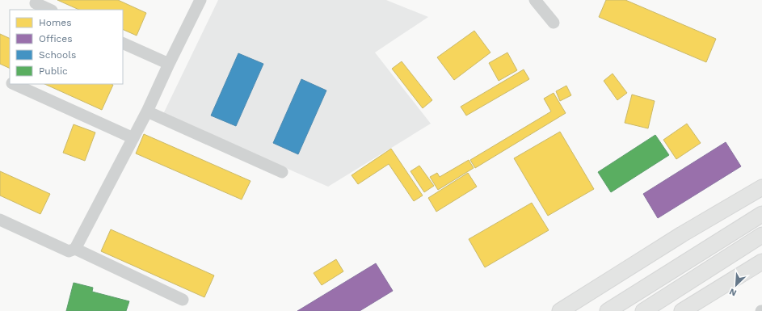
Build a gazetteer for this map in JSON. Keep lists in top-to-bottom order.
{
  "legend": [
    "Homes",
    "Offices",
    "Schools",
    "Public"
  ],
  "north": "bottom left"
}
